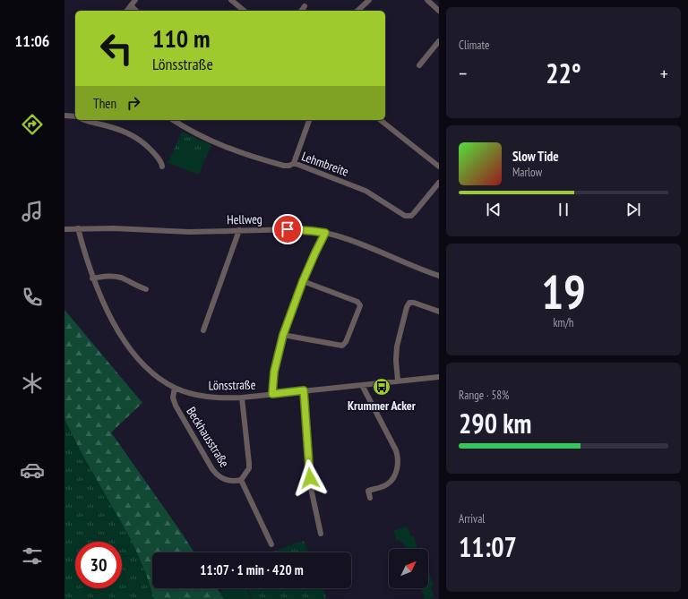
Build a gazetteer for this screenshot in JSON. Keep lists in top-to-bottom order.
{
  "streets": {
    "street": [
      "Lehmbreite",
      "Hellweg",
      "Lönsstraße",
      "Beckhausstraße"
    ]
  },
  "crossings": [
    ["Hellweg", "Lönsstraße"],
    ["Lönsstraße", "Beckhausstraße"]
  ],
  "places": {
    "bus stop": ["Krummer Acker"]
  },
  "north": "top right",
  "page": {
    "tabs": "11:06",
    "tile": [
      "Climate",
      ["19", "km/h"],
      ["Range · 58%", "290 km"],
      ["Arrival", "11:07"]
    ],
    "turn": ["110 m", "Lönsstraße"],
    "heat": ["−", "22°", "+"],
    "then": "Then",
    "song": ["Slow Tide", "Marlow"],
    "limit": "30",
    "trip": "11:07 · 1 min · 420 m"
  }
}
